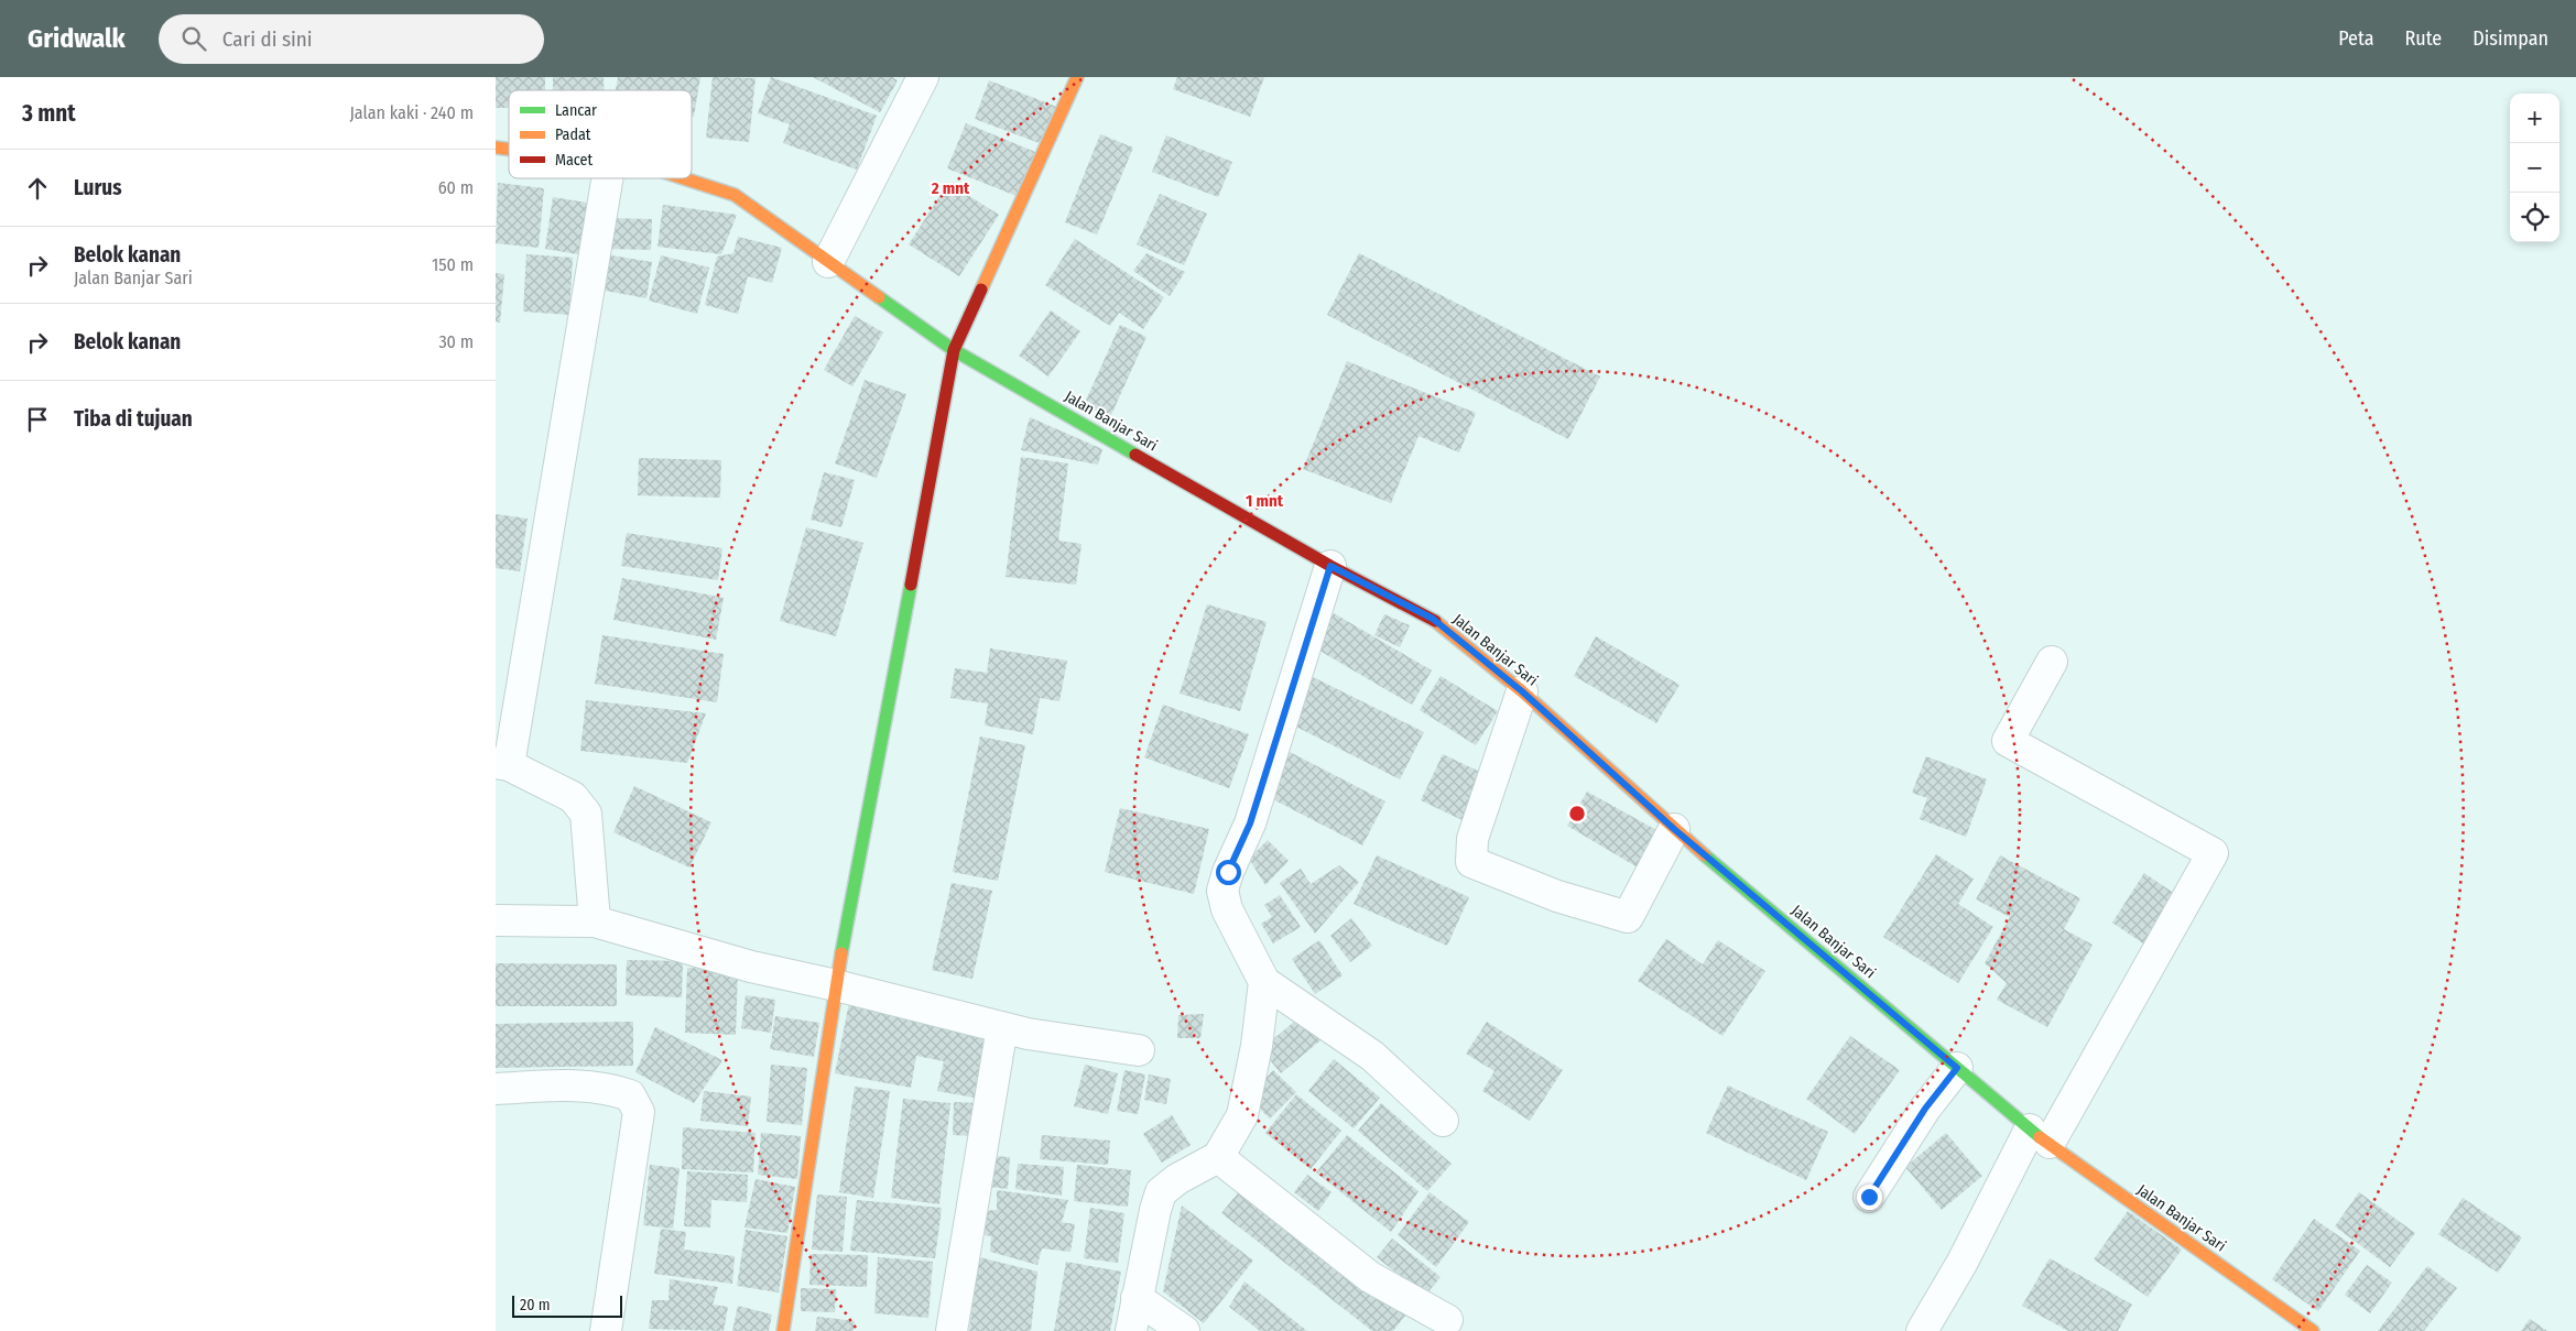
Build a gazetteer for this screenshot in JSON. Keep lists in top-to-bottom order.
{
  "streets": {
    "street": ["Jalan Banjar Sari"]
  },
  "legend": ["Lancar", "Padat", "Macet"],
  "scale_bar": "20 m",
  "page": {
    "header": "Gridwalk",
    "search": "Cari di sini",
    "nav": ["Peta", "Rute", "Disimpan"],
    "heading": ["3 mnt", "Jalan kaki · 240 m"],
    "map_buttons": ["+", "−"],
    "list": [
      ["Lurus", "60 m"],
      ["Belok kanan", "Jalan Banjar Sari", "150 m"],
      ["Belok kanan", "30 m"],
      "Tiba di tujuan"
    ],
    "scale": "20 m"
  },
  "rings": ["2 mnt", "1 mnt"]
}
